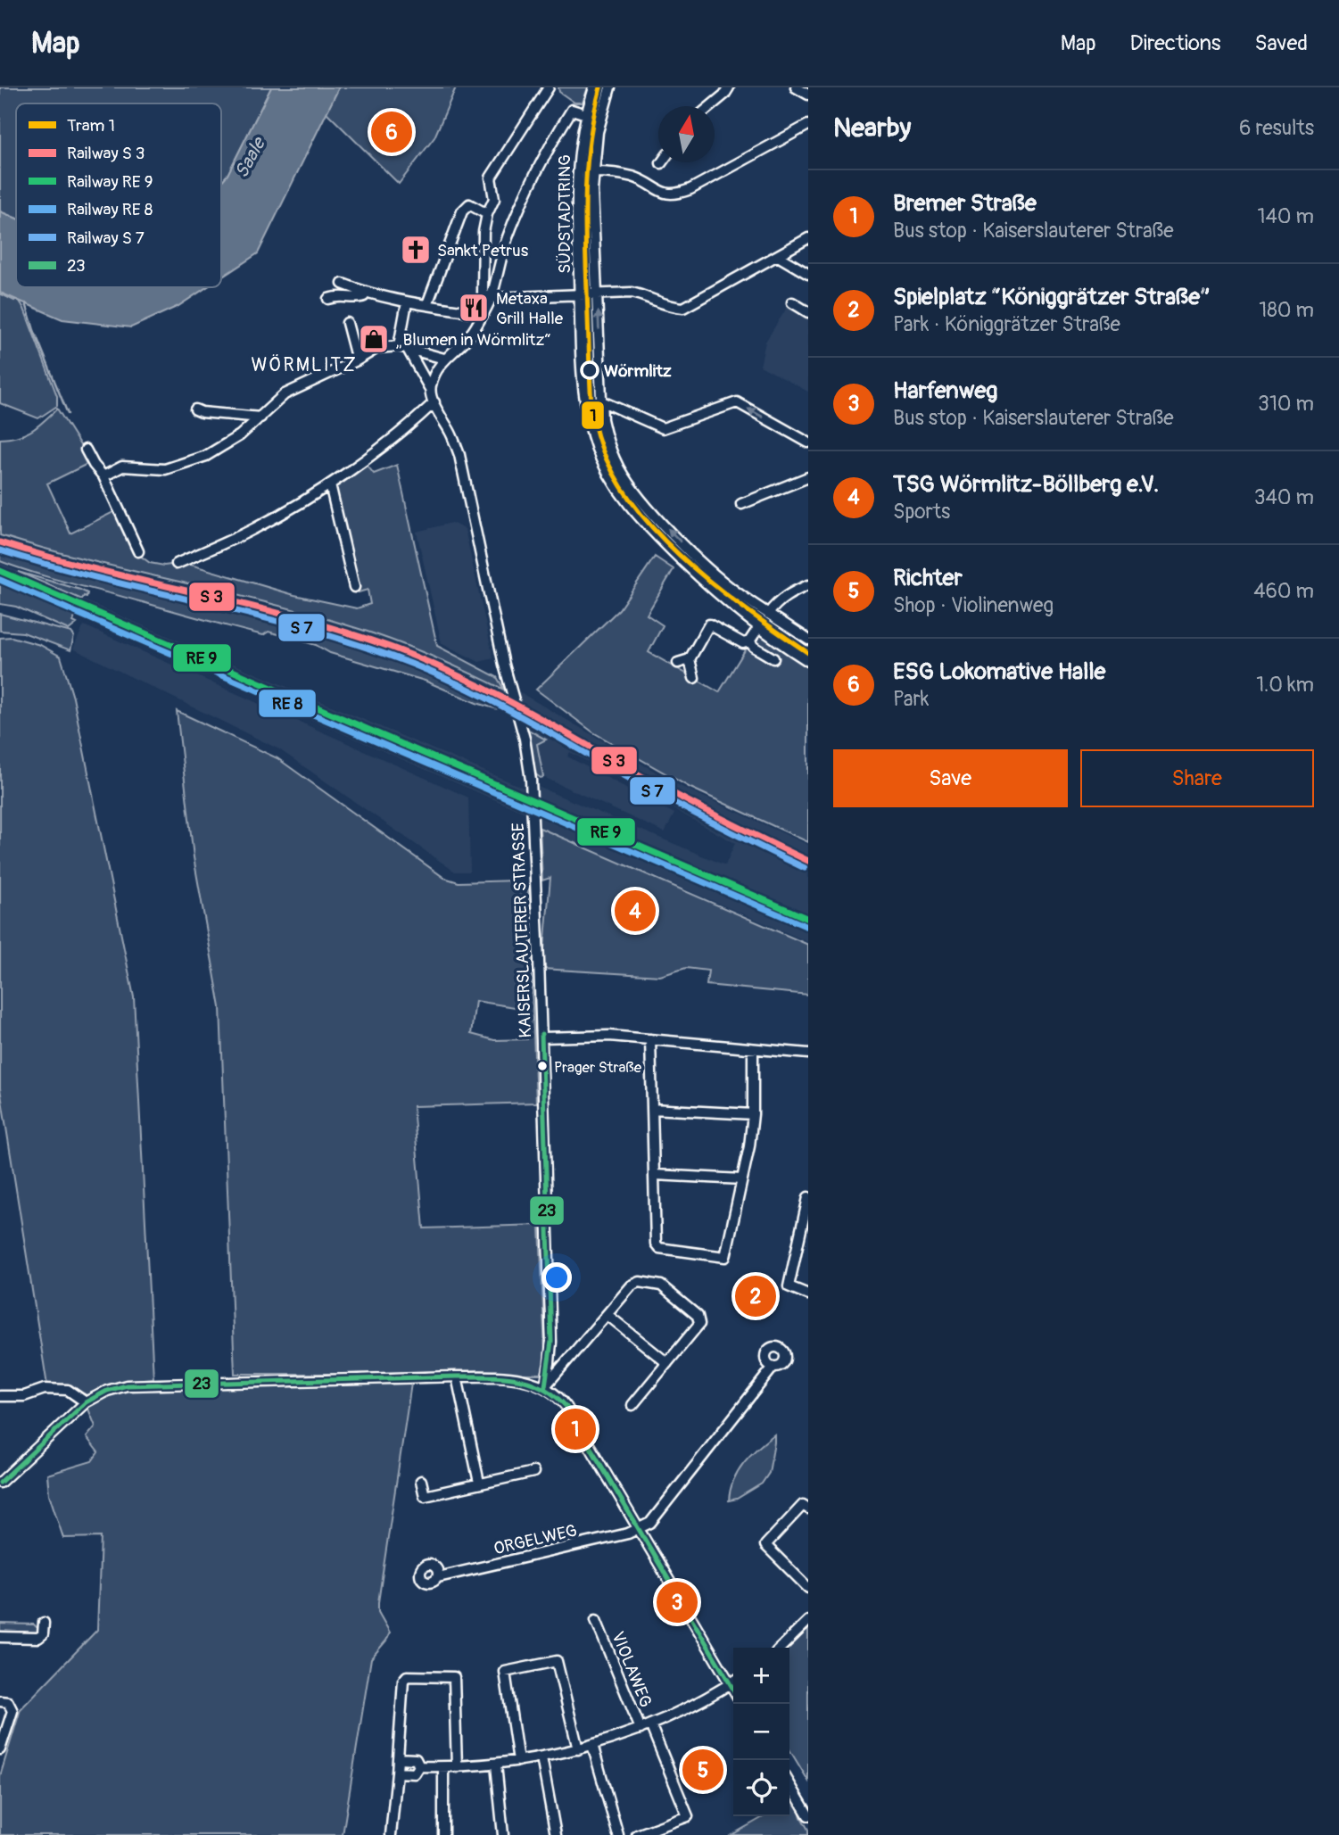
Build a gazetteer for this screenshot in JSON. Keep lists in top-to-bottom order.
{
  "streets": {
    "street": [
      "SÜDSTADTRING",
      "KAISERSLAUTERER STRASSE",
      "ORGELWEG",
      "VIOLAWEG"
    ]
  },
  "districts": ["WÖRMLITZ"],
  "water": ["Saale"],
  "places": {
    "church": ["Sankt Petrus"],
    "restaurant": ["Metaxa Grill Halle"],
    "shop": ["„Blumen in Wörmlitz“"],
    "other": ["Wörmlitz", "Prager Straße"]
  },
  "lines": ["tram line 1", "transit line 23"],
  "legend": [
    "Tram 1",
    "Railway S 3",
    "Railway RE 9",
    "Railway RE 8",
    "Railway S 7",
    "23"
  ],
  "north": "top",
  "page": {
    "header": "Map",
    "nav": ["Map", "Directions", "Saved"],
    "heading": ["Nearby", "6 results"],
    "pins": [
      "6",
      "4",
      "2",
      "1",
      "3",
      "5"
    ],
    "list": [
      {
        "mark": "1",
        "name": "Bremer Straße",
        "note": "Bus stop · Kaiserslauterer Straße",
        "value": "140 m"
      },
      {
        "mark": "2",
        "name": "Spielplatz “Königgrätzer Straße”",
        "note": "Park · Königgrätzer Straße",
        "value": "180 m"
      },
      {
        "mark": "3",
        "name": "Harfenweg",
        "note": "Bus stop · Kaiserslauterer Straße",
        "value": "310 m"
      },
      {
        "mark": "4",
        "name": "TSG Wörmlitz-Böllberg e.V.",
        "note": "Sports",
        "value": "340 m"
      },
      {
        "mark": "5",
        "name": "Richter",
        "note": "Shop · Violinenweg",
        "value": "460 m"
      },
      {
        "mark": "6",
        "name": "ESG Lokomative Halle",
        "note": "Park",
        "value": "1.0 km"
      }
    ],
    "buttons": ["Save", "Share"],
    "map_buttons": ["+", "−"]
  }
}
